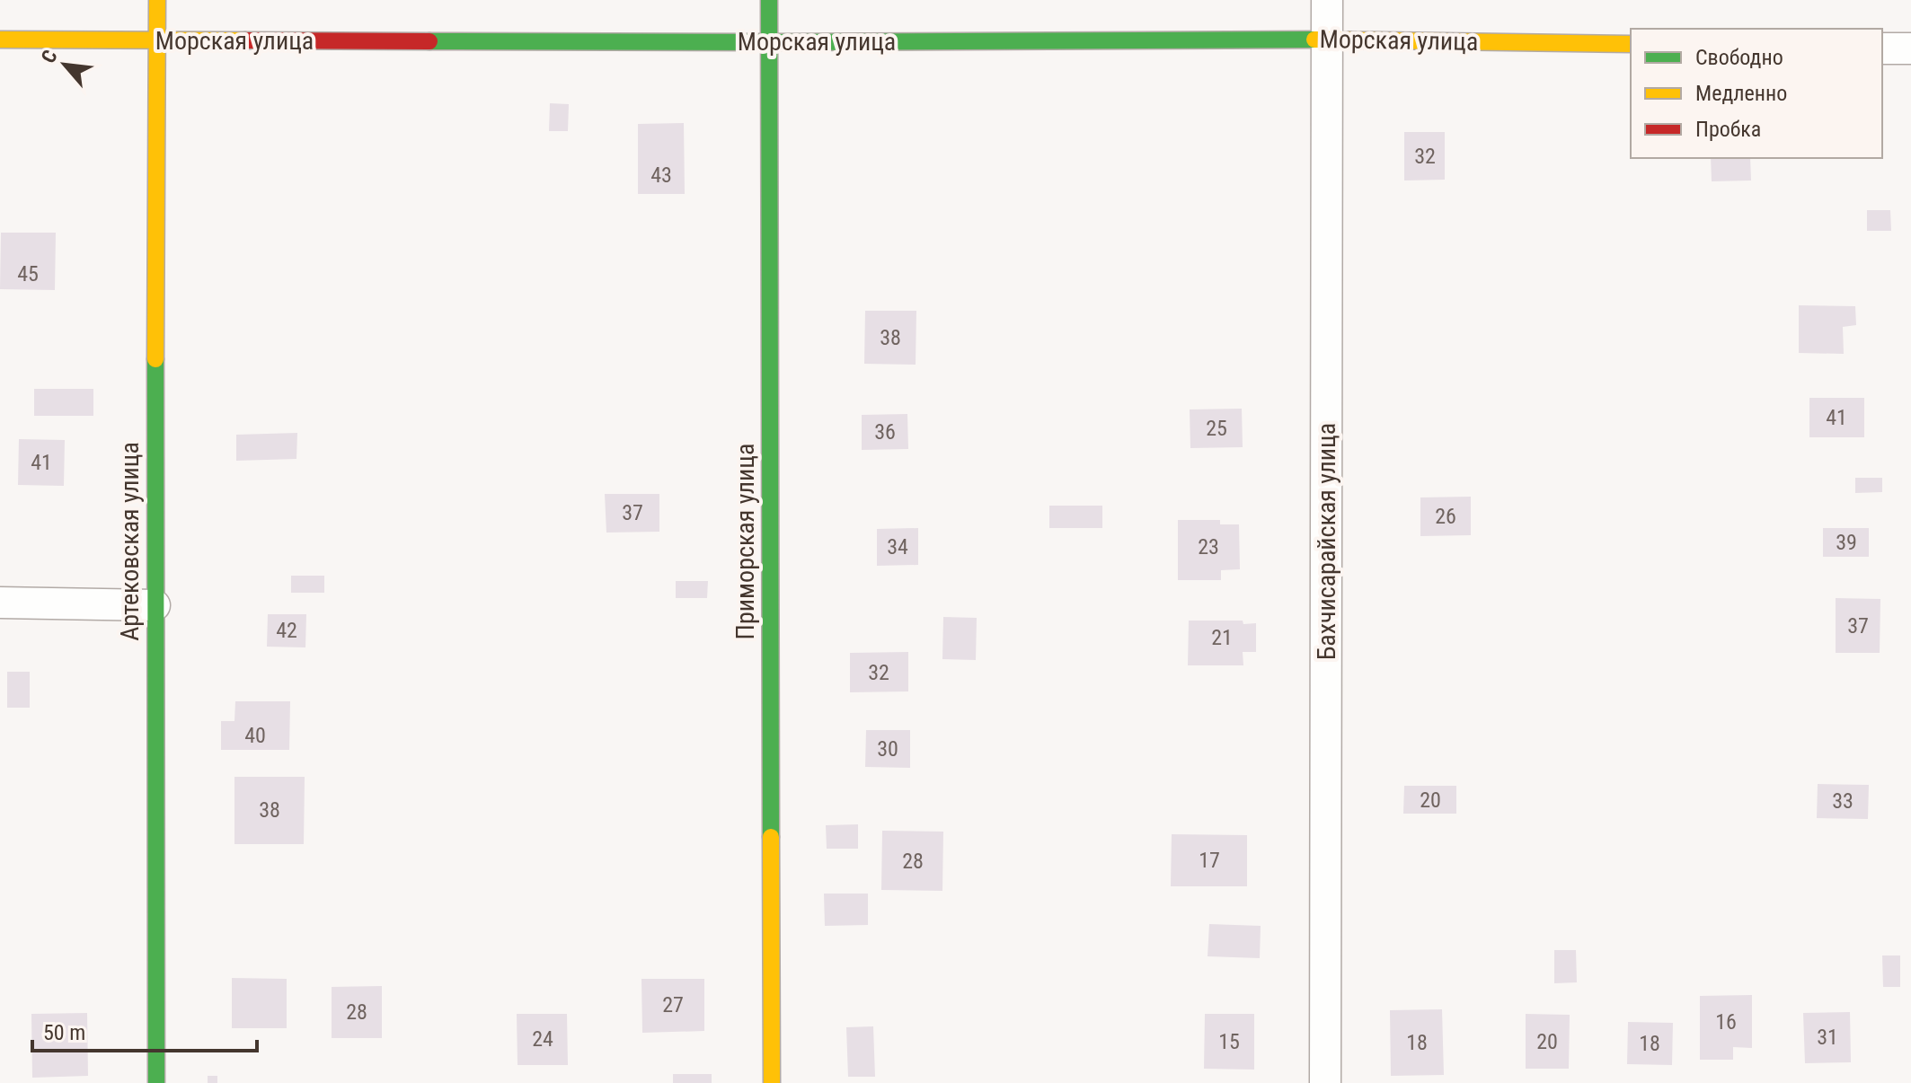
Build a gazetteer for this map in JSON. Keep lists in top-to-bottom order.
{
  "streets": {
    "street": [
      "Морская улица",
      "Артековская улица",
      "Приморская улица",
      "Бахчисарайская улица"
    ]
  },
  "crossings": [
    ["Морская улица", "Артековская улица"],
    ["Морская улица", "Приморская улица"],
    ["Морская улица", "Бахчисарайская улица"]
  ],
  "house_numbers": [
    "32",
    "43",
    "45",
    "38",
    "41",
    "25",
    "36",
    "41",
    "37",
    "26",
    "39",
    "34",
    "23",
    "37",
    "42",
    "21",
    "32",
    "40",
    "30",
    "20",
    "33",
    "38",
    "17",
    "28",
    "27",
    "28",
    "16",
    "31",
    "24",
    "15",
    "20",
    "18",
    "18"
  ],
  "legend": ["Свободно", "Медленно", "Пробка"],
  "scale_bar": "50 m",
  "north": "top left"
}
